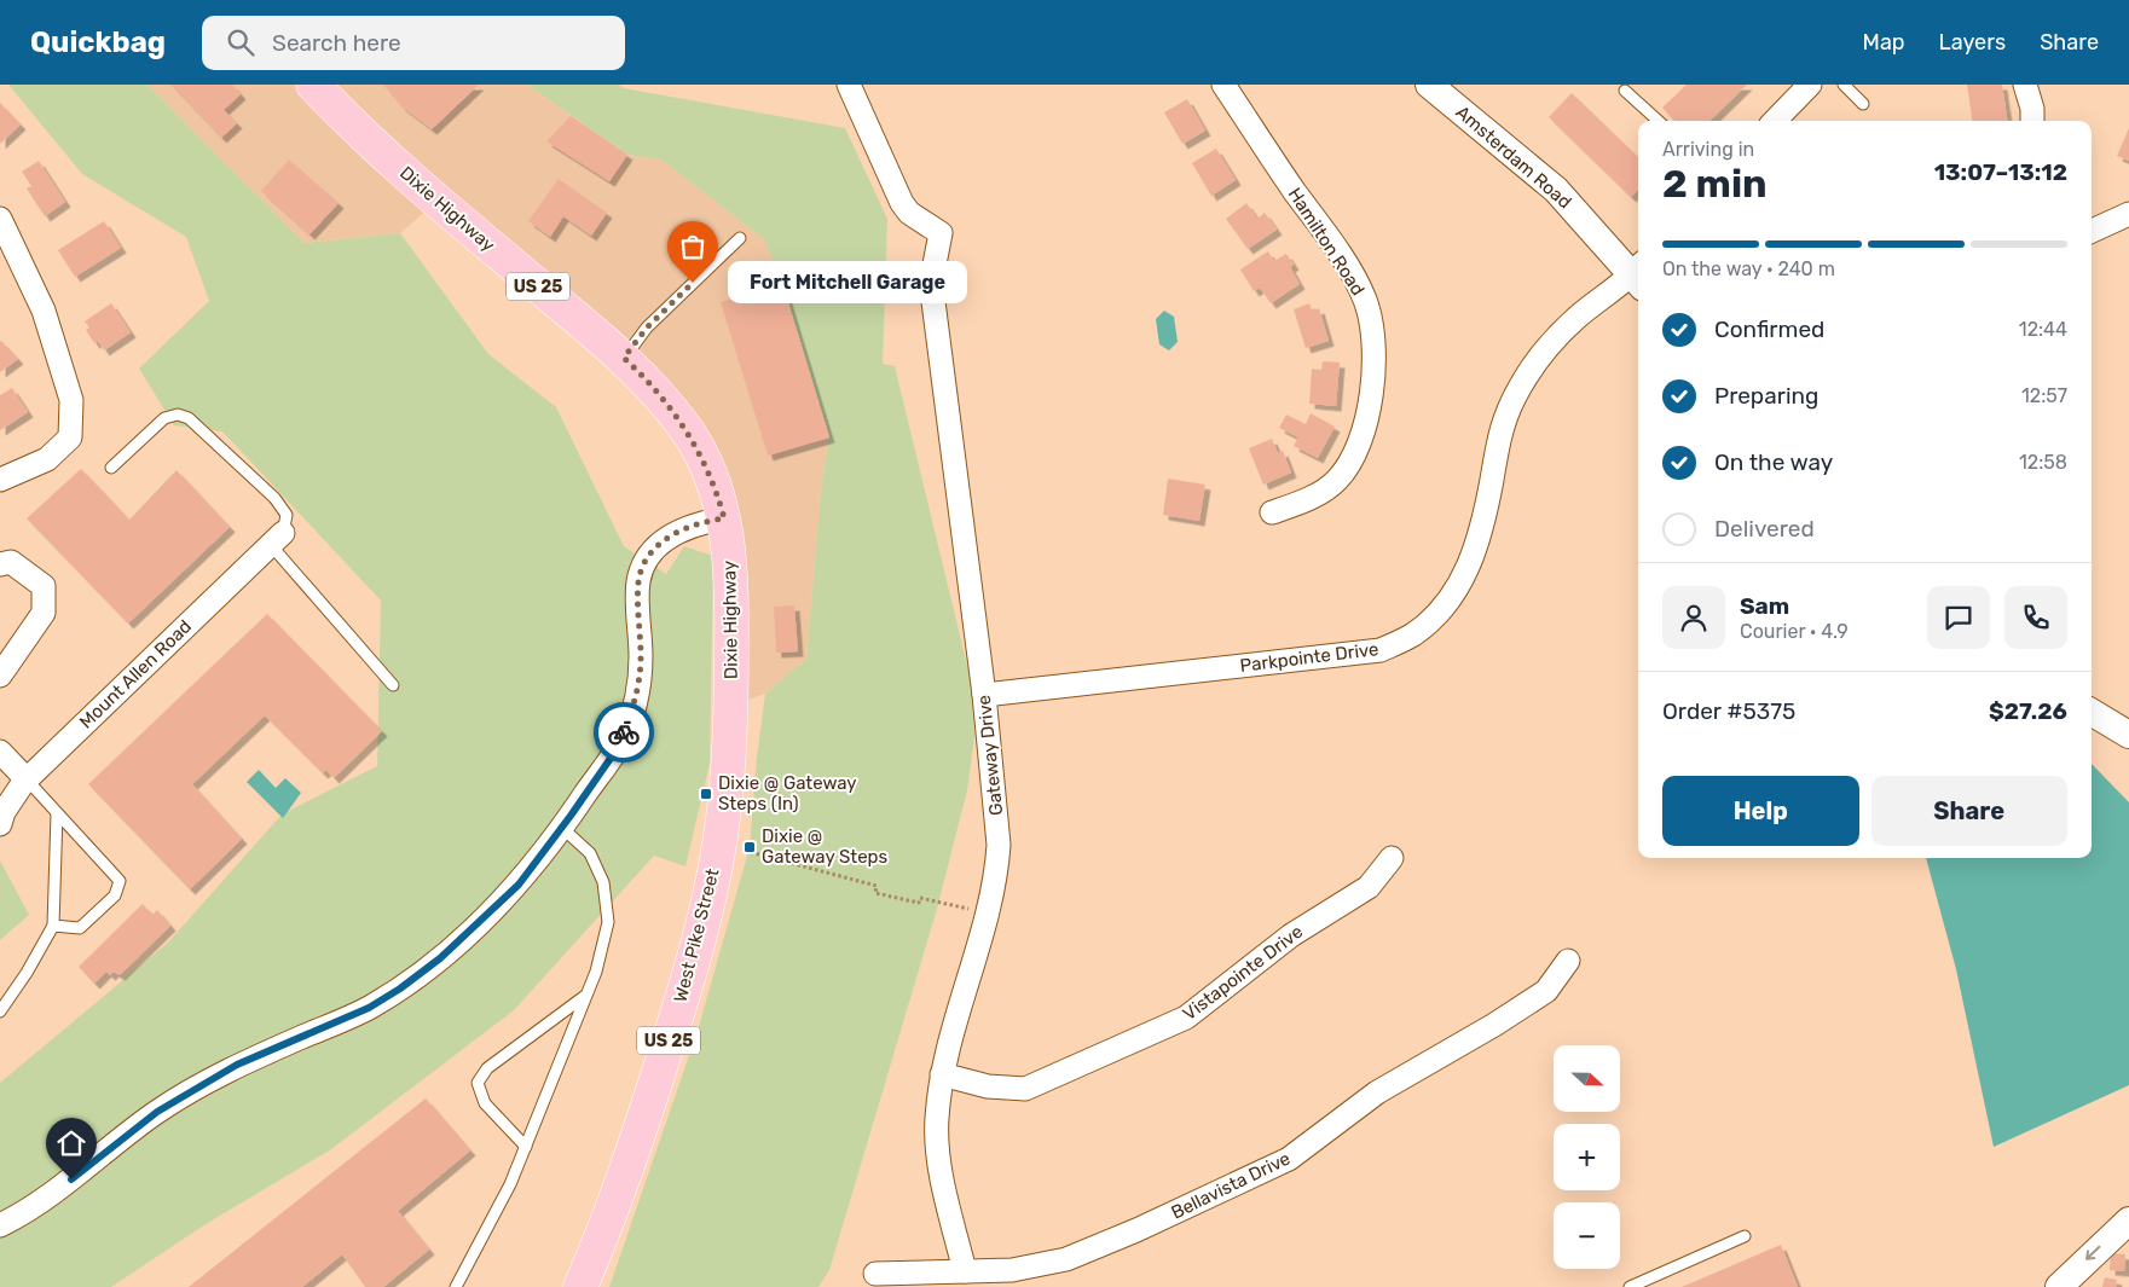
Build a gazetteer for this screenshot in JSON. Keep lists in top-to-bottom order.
{
  "streets": {
    "main road": ["Dixie Highway", "US 25", "West Pike Street"],
    "street": [
      "Amsterdam Road",
      "Hamilton Road",
      "Parkpointe Drive",
      "Mount Allen Road",
      "Gateway Drive",
      "Vistapointe Drive",
      "Bellavista Drive"
    ]
  },
  "crossings": [
    ["Dixie Highway", "West Pike Street"],
    ["Parkpointe Drive", "Gateway Drive"],
    ["Gateway Drive", "Vistapointe Drive"],
    ["Gateway Drive", "Bellavista Drive"]
  ],
  "places": {
    "other": ["Fort Mitchell Garage"],
    "transit": ["Dixie @ Gateway Steps (In)", "Dixie @ Gateway Steps"]
  },
  "north": "right",
  "page": {
    "header": "Quickbag",
    "search": "Search here",
    "nav": ["Map", "Layers", "Share"],
    "heading": ["2 min", "Arriving in", "13:07–13:12"],
    "panel": [
      "Sam",
      "Courier · 4.9",
      "Order #5375",
      "$27.26"
    ],
    "bar": "On the way · 240 m",
    "bubble": "Fort Mitchell Garage",
    "list": [
      ["Confirmed", "12:44"],
      ["Preparing", "12:57"],
      ["On the way", "12:58"],
      "Delivered"
    ],
    "buttons": ["Help", "Share"],
    "map_buttons": ["+", "−"]
  }
}
